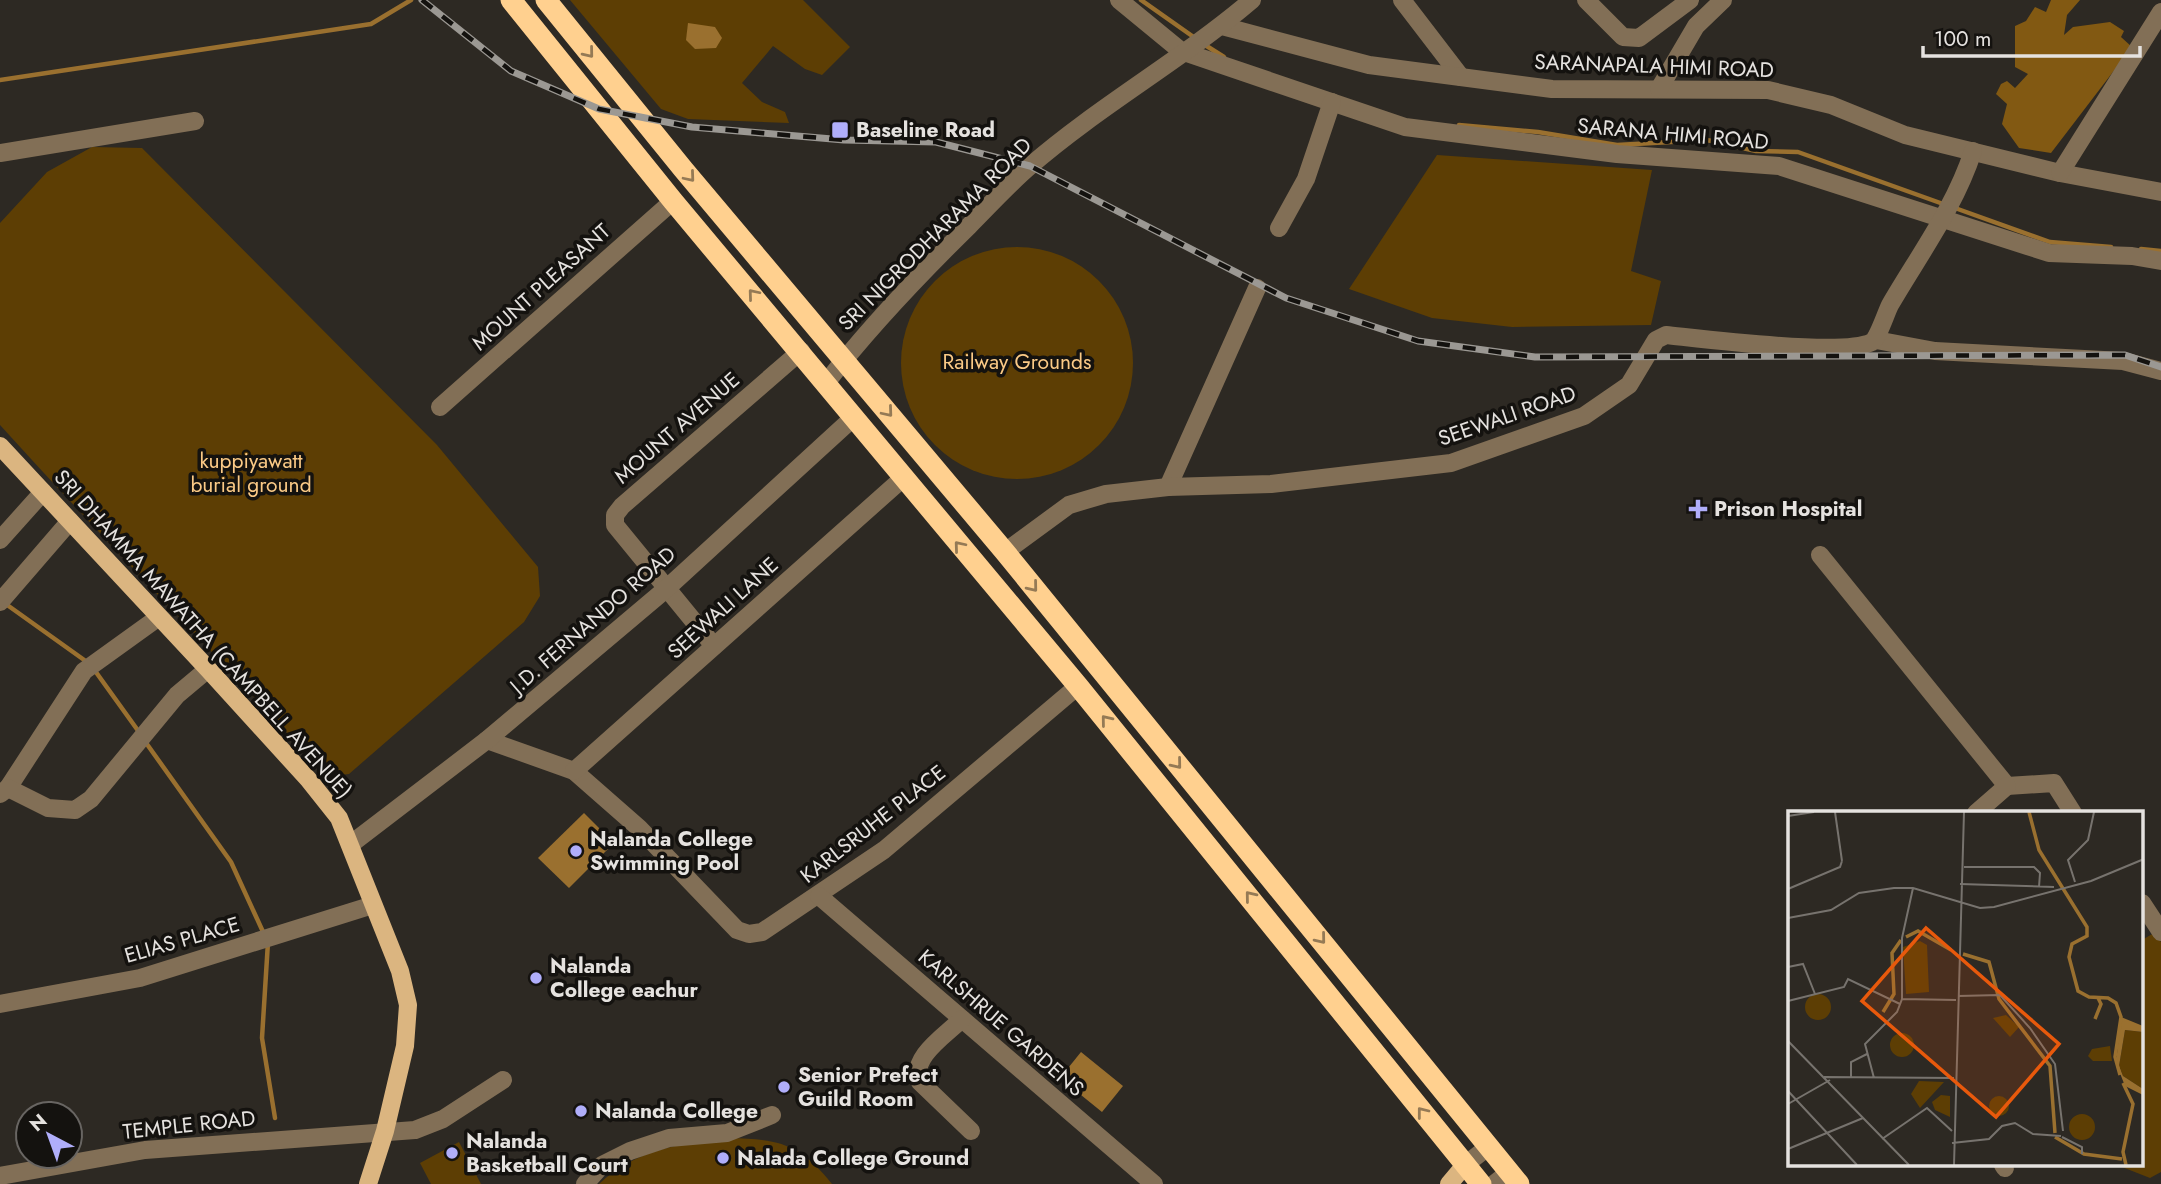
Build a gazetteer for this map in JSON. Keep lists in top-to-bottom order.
{
  "streets": {
    "main road": ["SRI DHAMMA MAWATHA (CAMPBELL AVENUE)"],
    "street": [
      "SARANAPALA HIMI ROAD",
      "SARANA HIMI ROAD",
      "SRI NIGRODHARAMA ROAD",
      "MOUNT PLEASANT",
      "SEEWALI ROAD",
      "MOUNT AVENUE",
      "SEEWALI LANE",
      "J.D. FERNANDO ROAD",
      "KARLSRUHE PLACE",
      "ELIAS PLACE",
      "KARLSHRUE GARDENS",
      "TEMPLE ROAD"
    ]
  },
  "crossings": [
    ["SARANAPALA HIMI ROAD", "SRI NIGRODHARAMA ROAD"],
    ["SARANA HIMI ROAD", "SRI NIGRODHARAMA ROAD"],
    ["MOUNT AVENUE", "SEEWALI LANE"],
    ["MOUNT AVENUE", "J.D. FERNANDO ROAD"],
    ["SEEWALI LANE", "KARLSRUHE PLACE"],
    ["J.D. FERNANDO ROAD", "SRI DHAMMA MAWATHA (CAMPBELL AVENUE)"],
    ["J.D. FERNANDO ROAD", "KARLSRUHE PLACE"],
    ["SRI DHAMMA MAWATHA (CAMPBELL AVENUE)", "ELIAS PLACE"],
    ["SRI DHAMMA MAWATHA (CAMPBELL AVENUE)", "TEMPLE ROAD"],
    ["KARLSRUHE PLACE", "KARLSHRUE GARDENS"]
  ],
  "parks": ["Railway Grounds", "kuppiyawatt burial ground"],
  "places": {
    "transit": ["Baseline Road"],
    "health": ["Prison Hospital"],
    "other": [
      "Nalanda College Swimming Pool",
      "Nalanda College eachur",
      "Senior Prefect Guild Room",
      "Nalanda College",
      "Nalanda Basketball Court",
      "Nalada College Ground"
    ]
  },
  "scale_bar": "100 m",
  "north": "top left"
}
